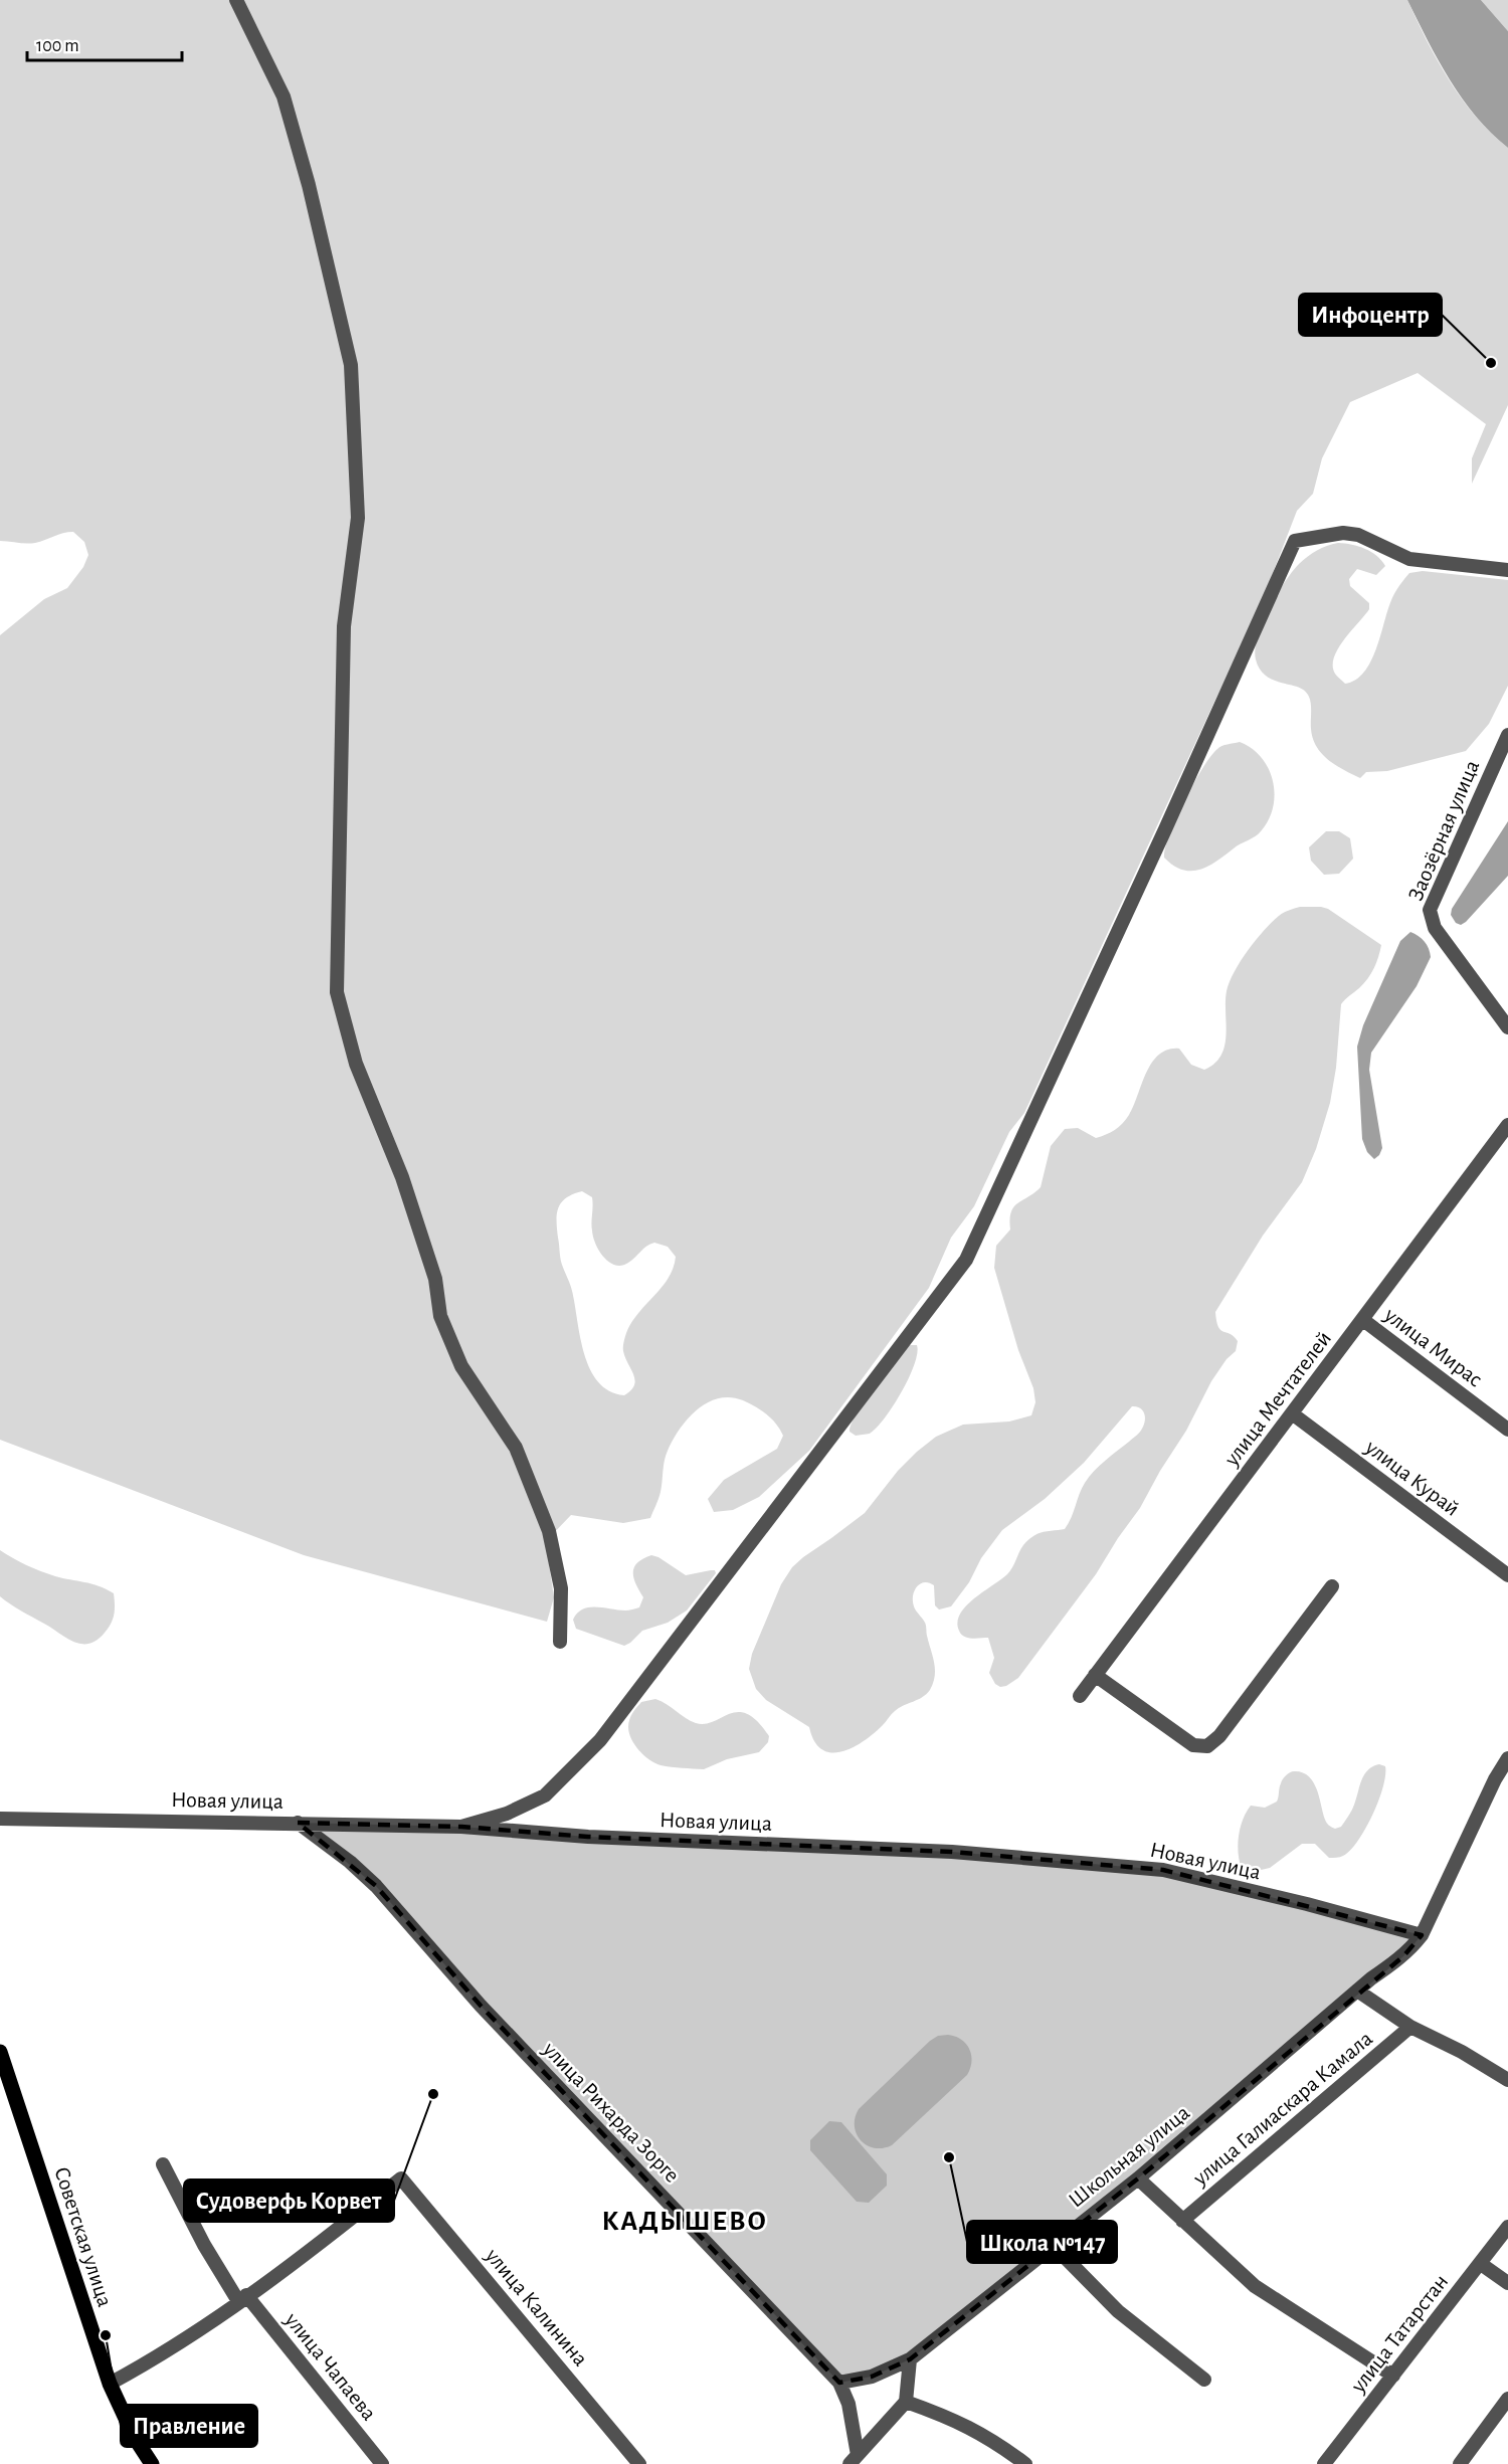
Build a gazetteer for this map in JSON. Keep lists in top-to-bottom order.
{
  "streets": {
    "main road": ["Советская улица"],
    "street": [
      "Заозёрная улица",
      "улица Мирас",
      "улица Мечтателей",
      "улица Курай",
      "Новая улица",
      "улица Галиаскара Камала",
      "улица Рихарда Зорге",
      "Школьная улица",
      "улица Калинина",
      "улица Татарстан",
      "улица Чапаева"
    ]
  },
  "crossings": [
    ["улица Мирас", "улица Мечтателей"],
    ["улица Мечтателей", "улица Курай"],
    ["Новая улица", "улица Рихарда Зорге"],
    ["Новая улица", "Школьная улица"],
    ["улица Рихарда Зорге", "Школьная улица"],
    ["улица Калинина", "улица Чапаева"]
  ],
  "districts": ["КАДЫШЕВО"],
  "places": [
    "Инфоцентр",
    "Судоверфь Корвет",
    "Школа №147",
    "Правление"
  ],
  "scale_bar": "100 m"
}
